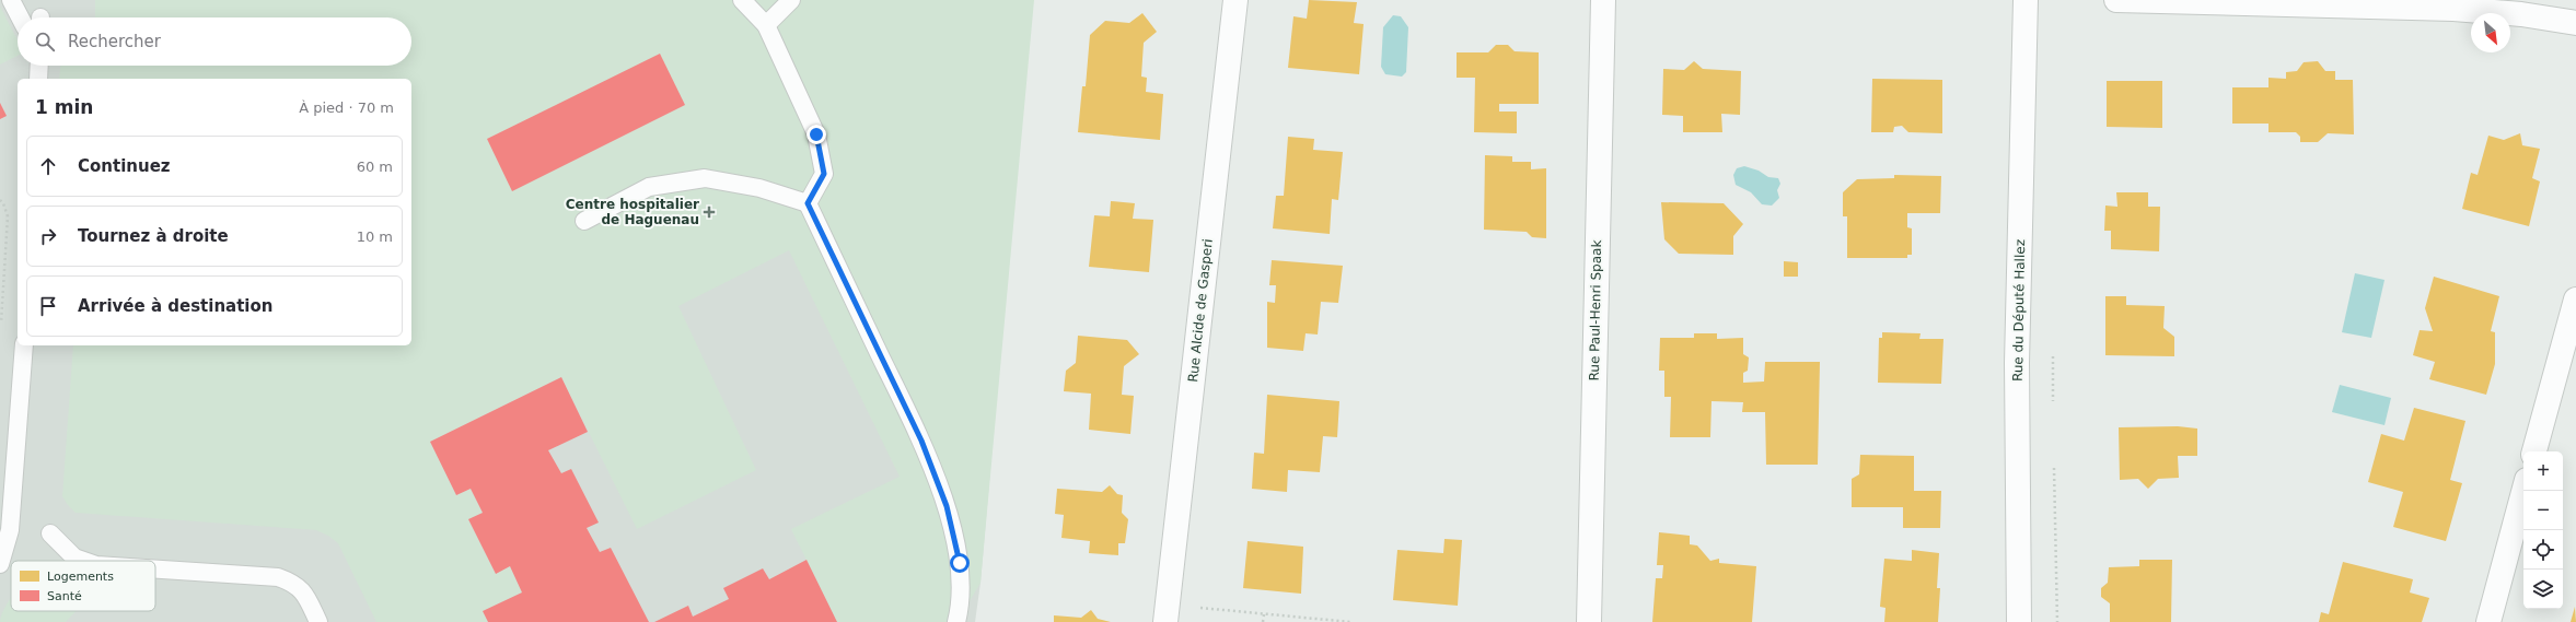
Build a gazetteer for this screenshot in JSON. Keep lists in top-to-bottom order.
{
  "streets": {
    "street": ["Rue Alcide de Gasperi", "Rue Paul-Henri Spaak", "Rue du Député Hallez"]
  },
  "places": {
    "health": ["Centre hospitalier de Haguenau"]
  },
  "legend": ["Logements", "Santé"],
  "north": "bottom right",
  "page": {
    "search": "Rechercher",
    "heading": ["1 min", "À pied · 70 m"],
    "list": [
      ["Continuez", "60 m"],
      ["Tournez à droite", "10 m"],
      "Arrivée à destination"
    ],
    "map_buttons": ["+", "−"]
  }
}
